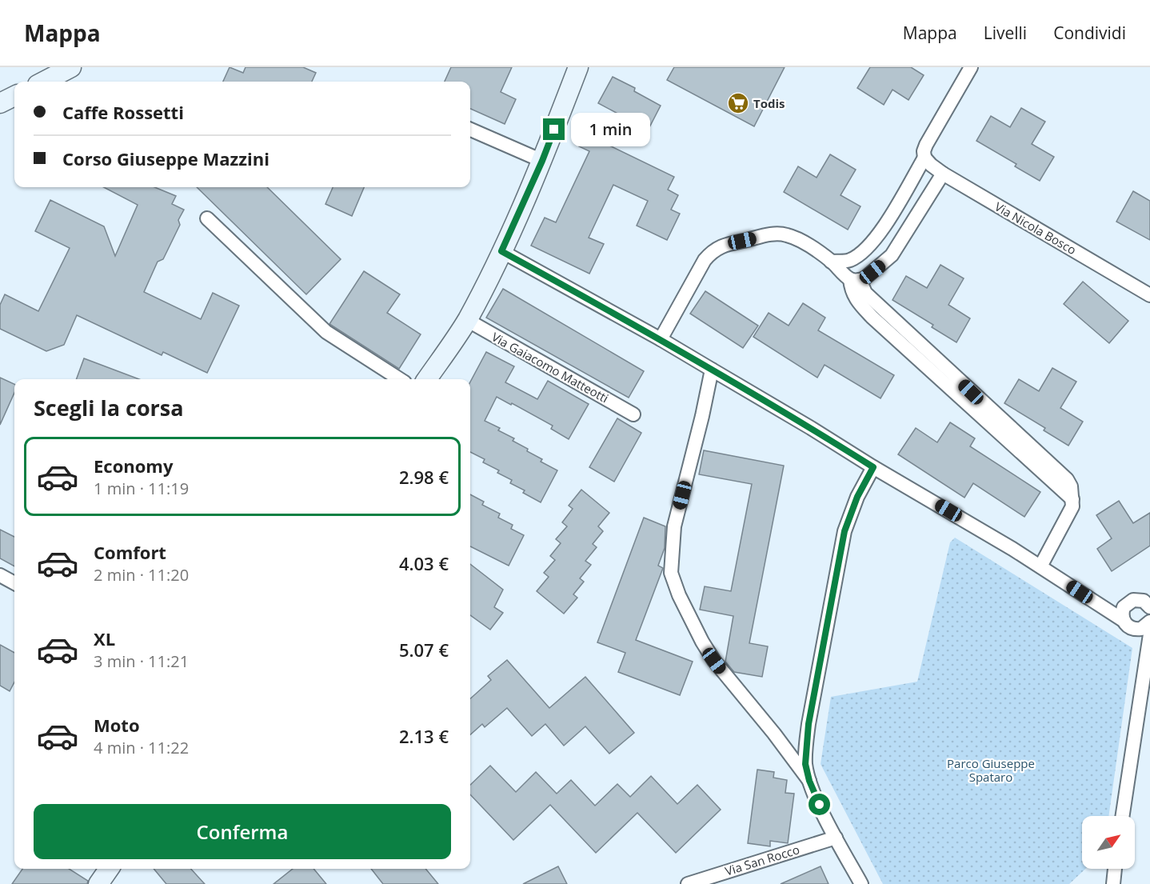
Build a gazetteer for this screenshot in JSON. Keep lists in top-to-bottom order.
{
  "streets": {
    "street": ["Via Nicola Bosco", "Via Gaiacomo Matteotti", "Via San Rocco"]
  },
  "parks": ["Parco Giuseppe Spataro"],
  "places": {
    "supermarket": ["Todis"]
  },
  "north": "top right",
  "page": {
    "header": "Mappa",
    "nav": ["Mappa", "Livelli", "Condividi"],
    "banner": ["Caffe Rossetti", "Corso Giuseppe Mazzini"],
    "bubble": "1 min",
    "heading": "Scegli la corsa",
    "list": [
      {
        "name": "Economy",
        "note": "1 min · 11:19",
        "value": "2.98 €"
      },
      {
        "name": "Comfort",
        "note": "2 min · 11:20",
        "value": "4.03 €"
      },
      {
        "name": "XL",
        "note": "3 min · 11:21",
        "value": "5.07 €"
      },
      {
        "name": "Moto",
        "note": "4 min · 11:22",
        "value": "2.13 €"
      }
    ],
    "buttons": "Conferma"
  }
}
